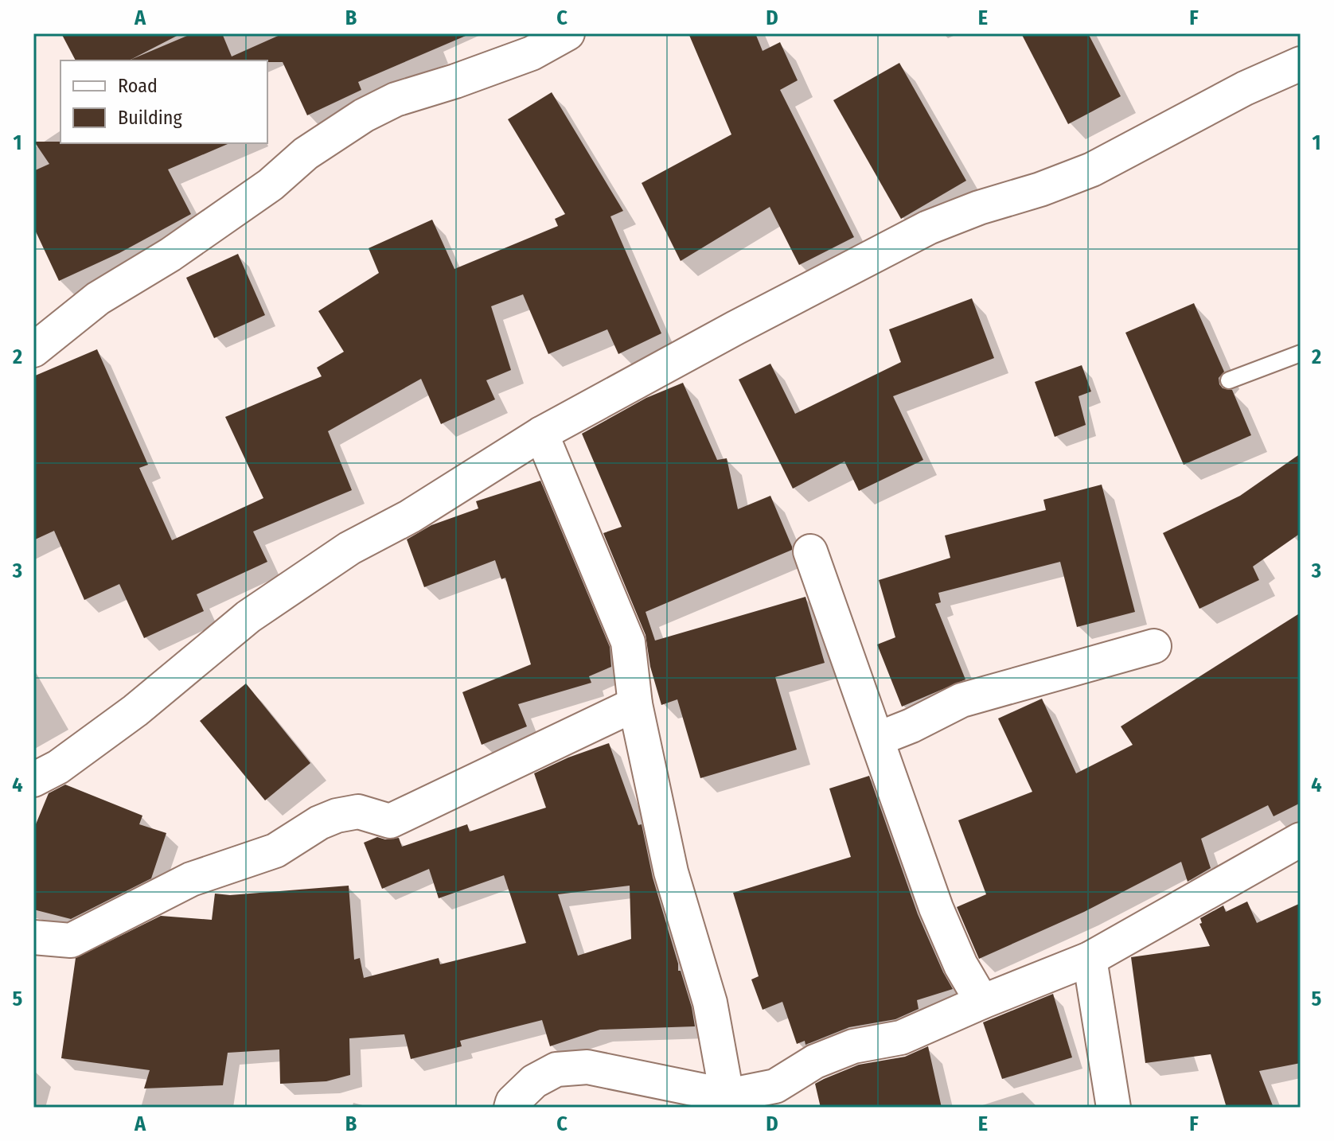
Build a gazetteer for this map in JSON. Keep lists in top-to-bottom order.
{
  "legend": ["Road", "Building"],
  "grid": {
    "columns": [
      "A",
      "B",
      "C",
      "D",
      "E",
      "F"
    ],
    "rows": [
      "1",
      "2",
      "3",
      "4",
      "5"
    ]
  }
}
